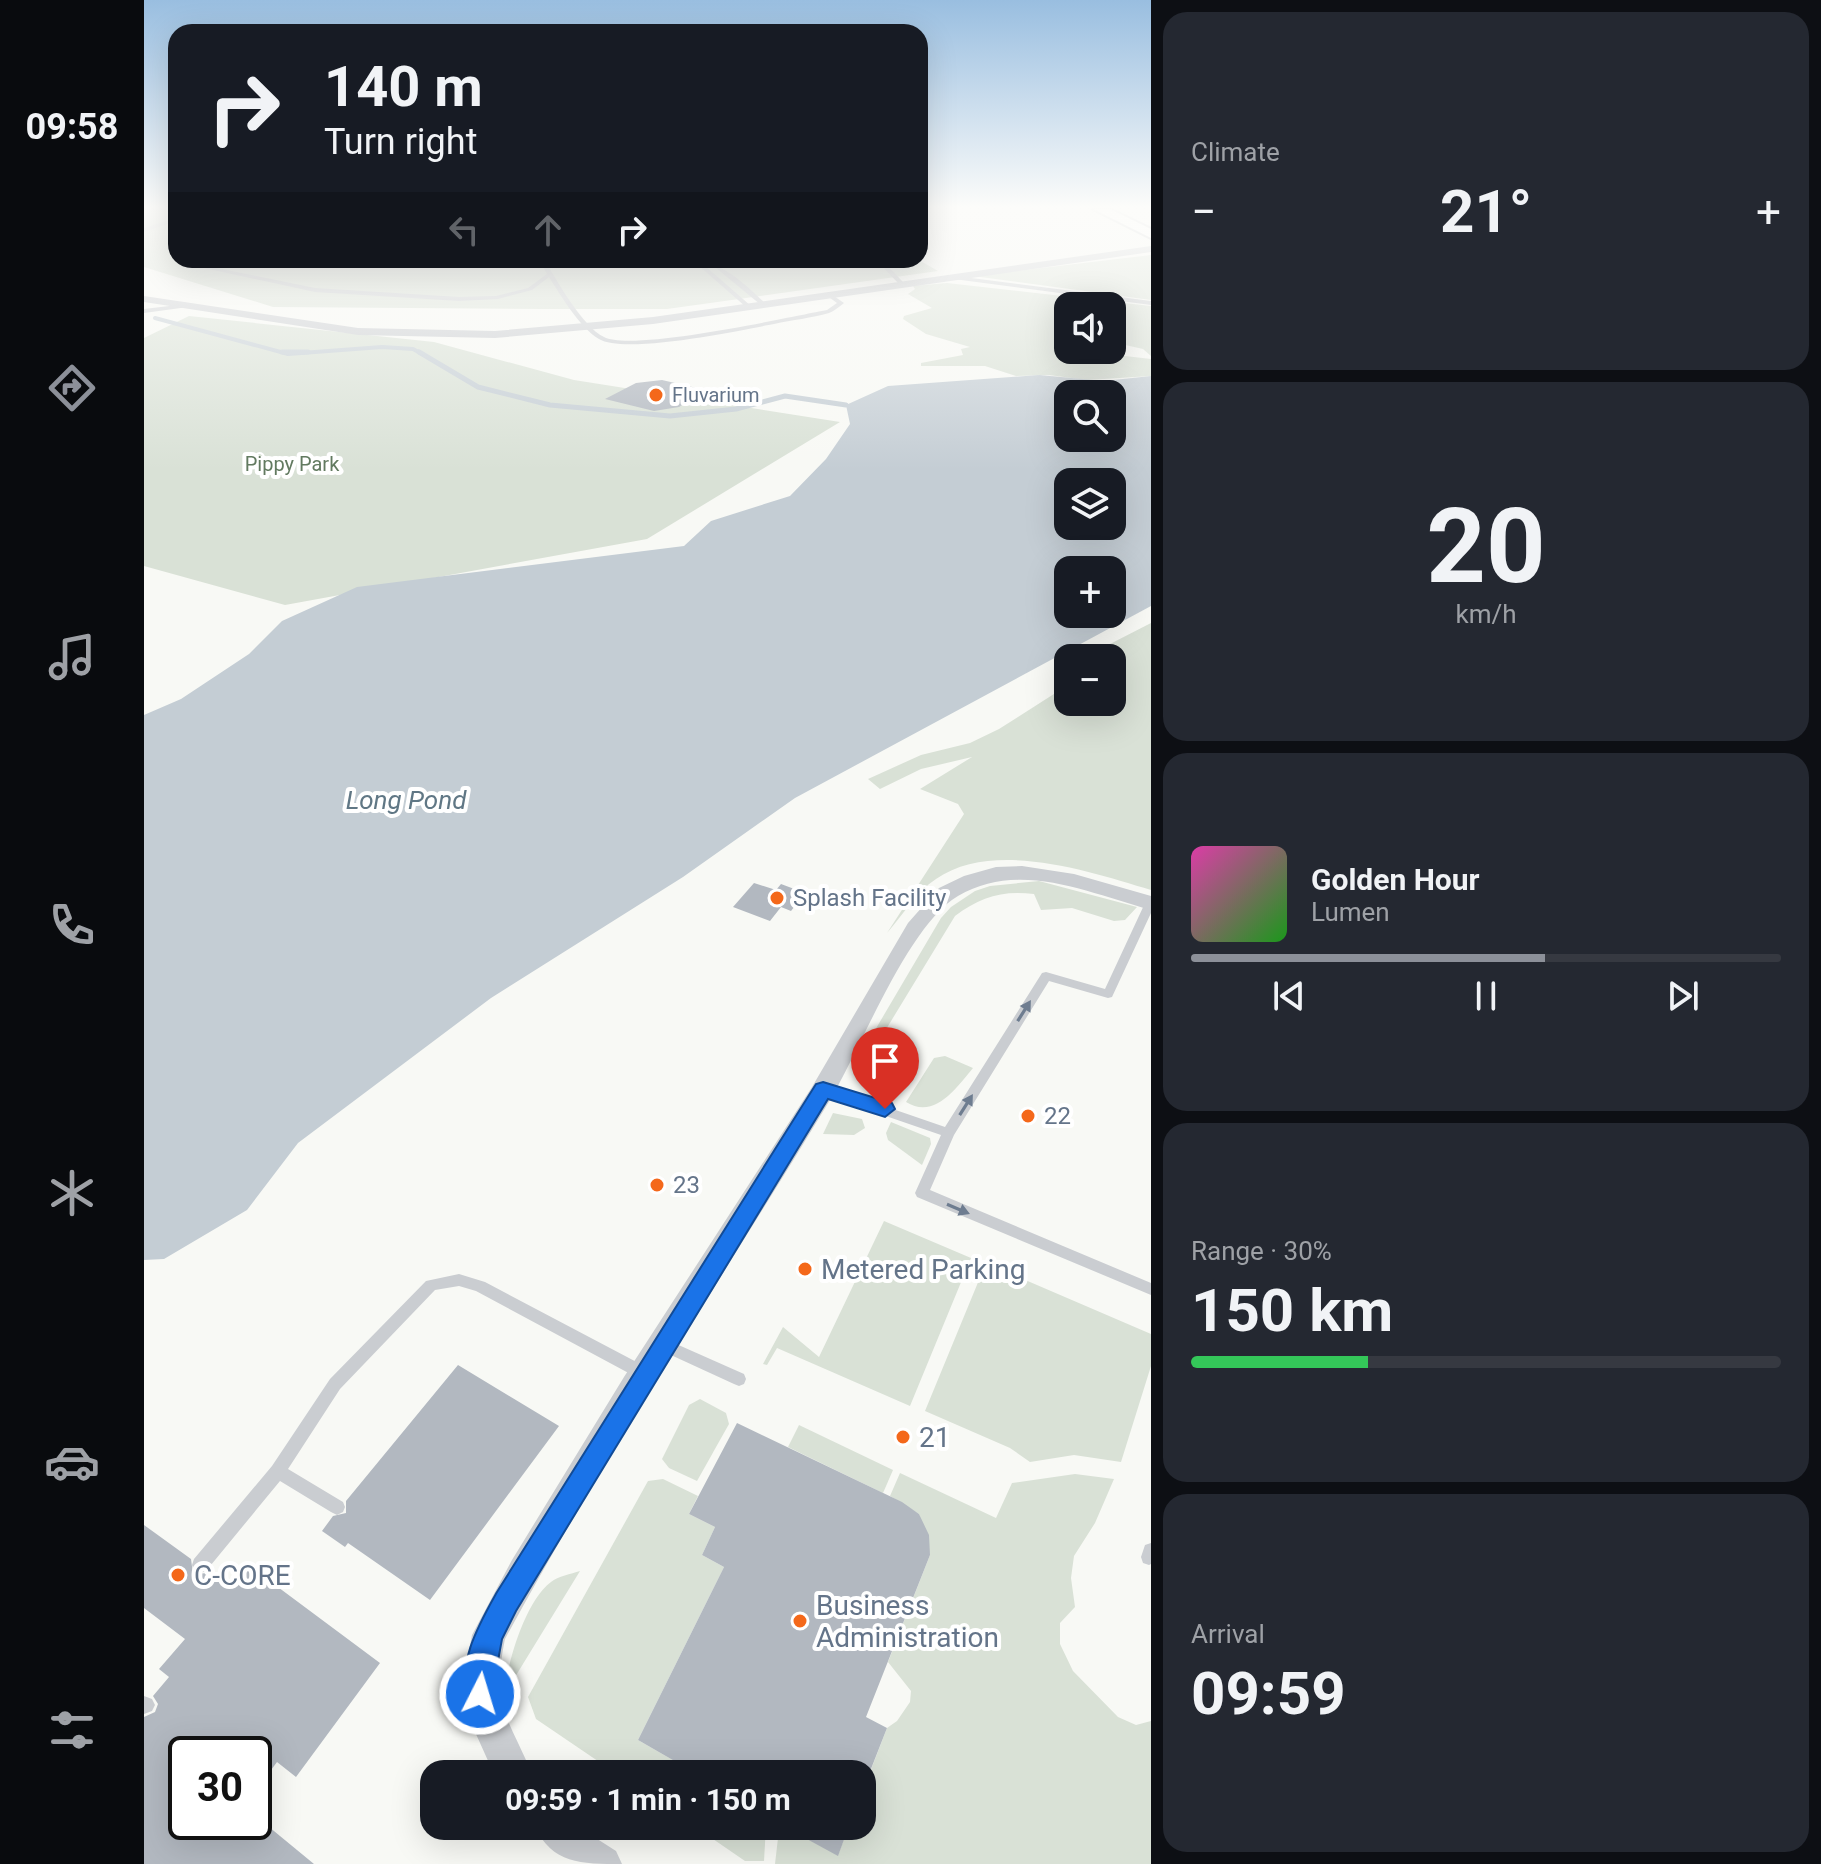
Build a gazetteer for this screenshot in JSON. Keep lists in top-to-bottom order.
{
  "water": ["Long Pond"],
  "parks": ["Pippy Park"],
  "places": [
    "Fluvarium",
    "Splash Facility",
    "22",
    "23",
    "Metered Parking",
    "21",
    "C-CORE",
    "Business Administration"
  ],
  "page": {
    "tabs": "09:58",
    "tile": [
      "Climate",
      ["20", "km/h"],
      ["Range · 30%", "150 km"],
      ["Arrival", "09:59"]
    ],
    "turn": ["140 m", "Turn right"],
    "heat": ["−", "21°", "+"],
    "map_buttons": ["+", "−"],
    "song": ["Golden Hour", "Lumen"],
    "limit": "30",
    "trip": "09:59 · 1 min · 150 m"
  }
}
